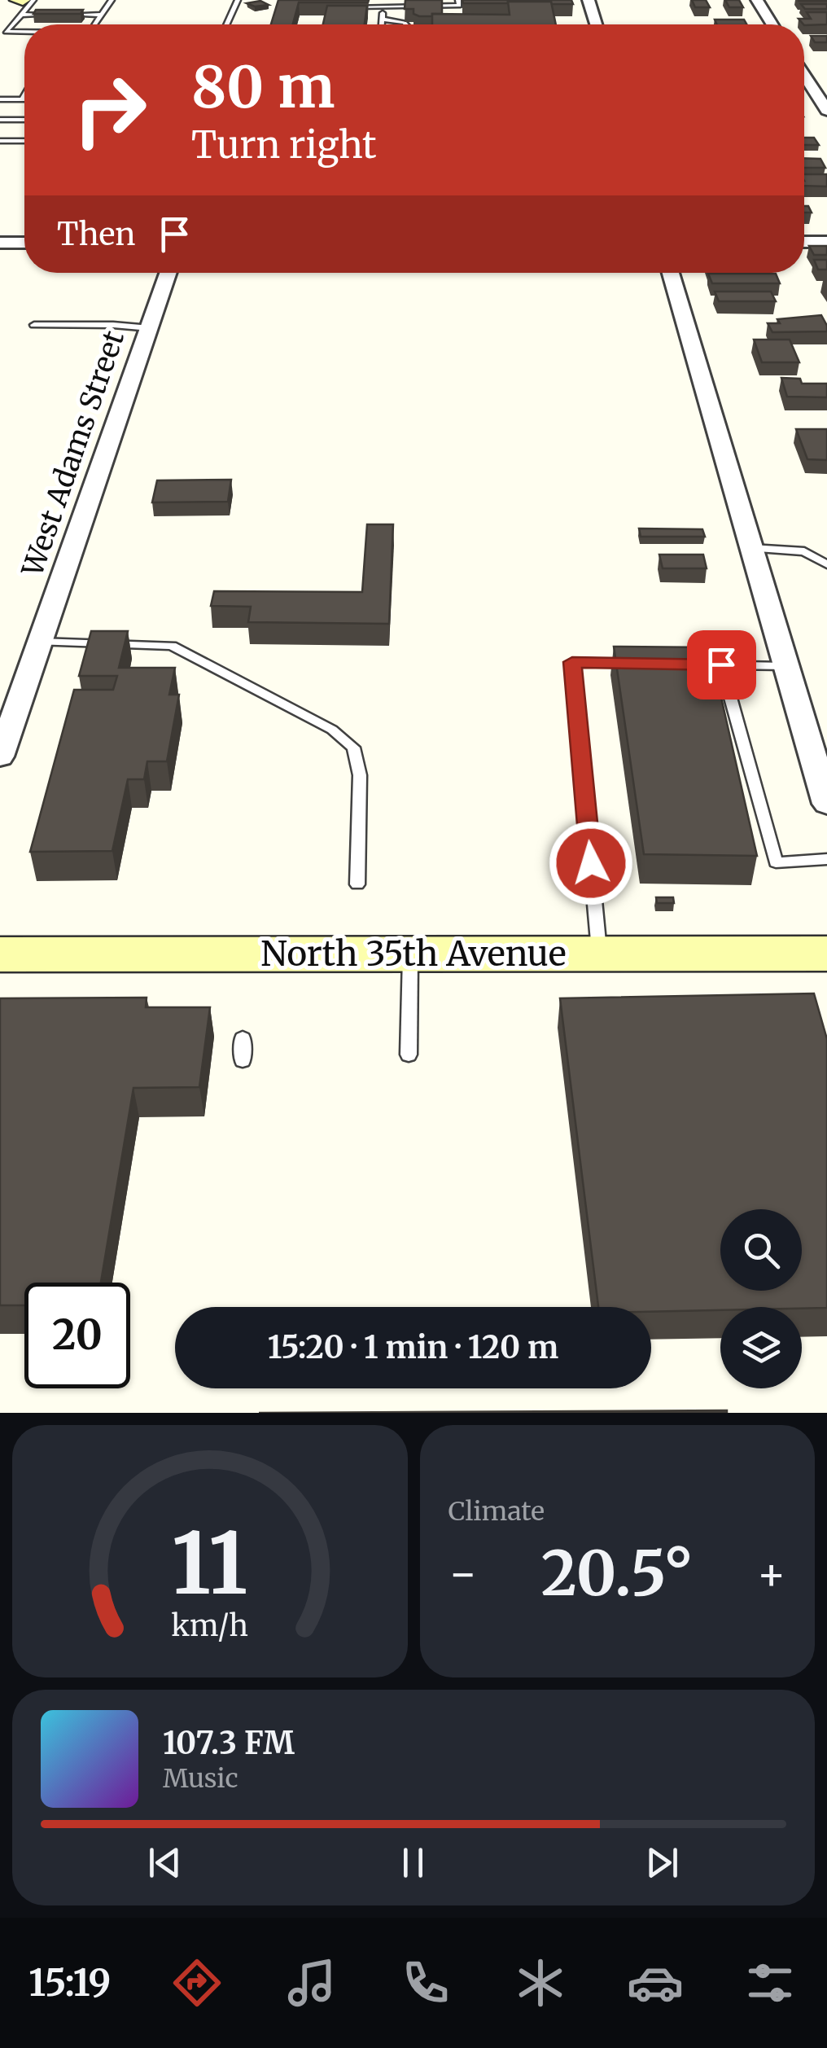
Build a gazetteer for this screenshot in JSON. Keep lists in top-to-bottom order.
{
  "streets": {
    "main road": ["North 35th Avenue"],
    "street": ["West Adams Street"]
  },
  "page": {
    "turn": ["80 m", "Turn right"],
    "then": "Then",
    "limit": "20",
    "trip": "15:20 · 1 min · 120 m",
    "tile": "Climate",
    "heat": ["−", "20.5°", "+"],
    "song": ["107.3 FM", "Music"],
    "tabs": "15:19",
    "gauge": ["11", "km/h"]
  }
}
